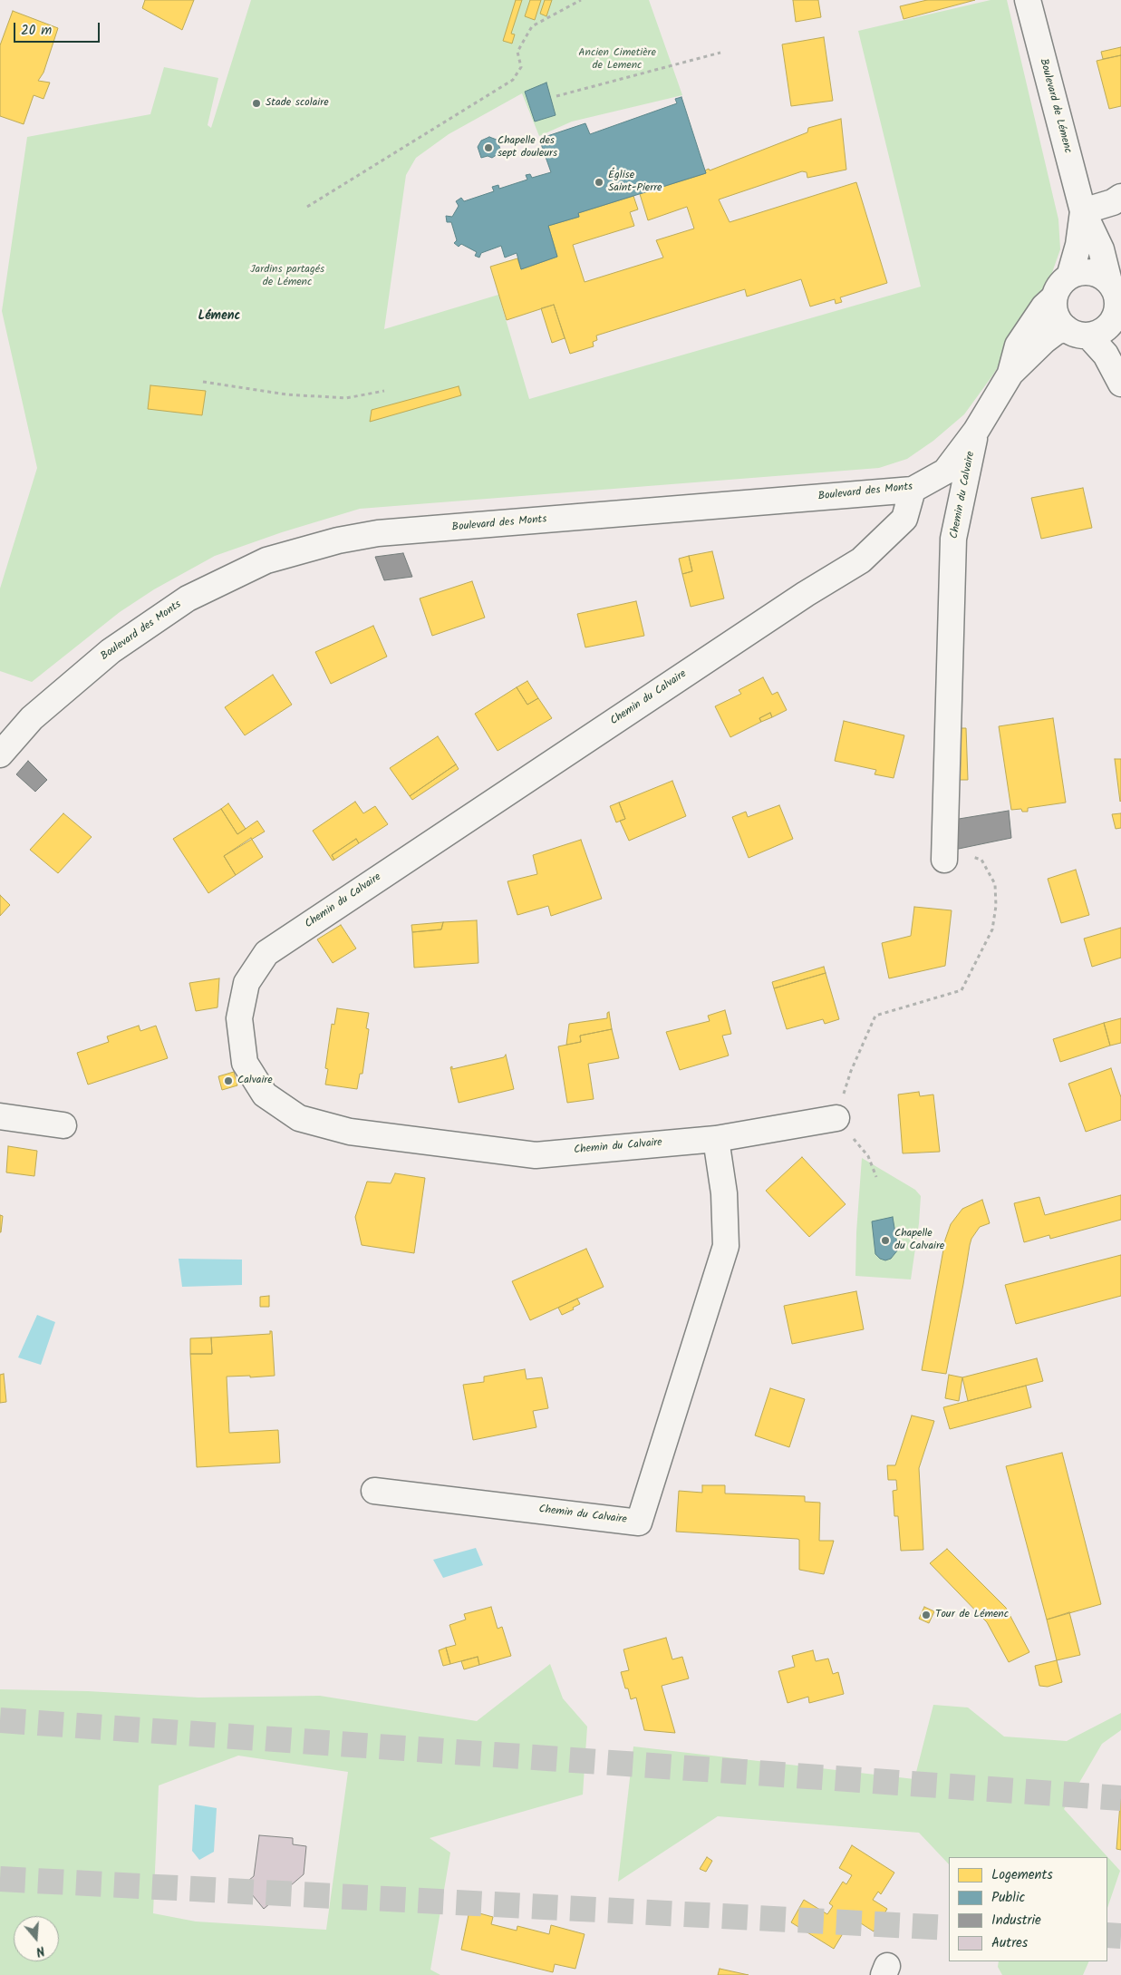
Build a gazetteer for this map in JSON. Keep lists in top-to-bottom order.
{
  "streets": {
    "street": ["Boulevard de Lémenc", "Boulevard des Monts", "Chemin du Calvaire"]
  },
  "crossings": [
    ["Boulevard des Monts", "Chemin du Calvaire"]
  ],
  "districts": ["Lémenc"],
  "parks": ["Ancien Cimetière de Lemenc", "Jardins partagés de Lémenc"],
  "places": [
    "Stade scolaire",
    "Chapelle des sept douleurs",
    "Église Saint-Pierre",
    "Calvaire",
    "Chapelle du Calvaire",
    "Tour de Lémenc"
  ],
  "legend": [
    "Logements",
    "Public",
    "Industrie",
    "Autres"
  ],
  "scale_bar": "20 m",
  "north": "bottom"
}
